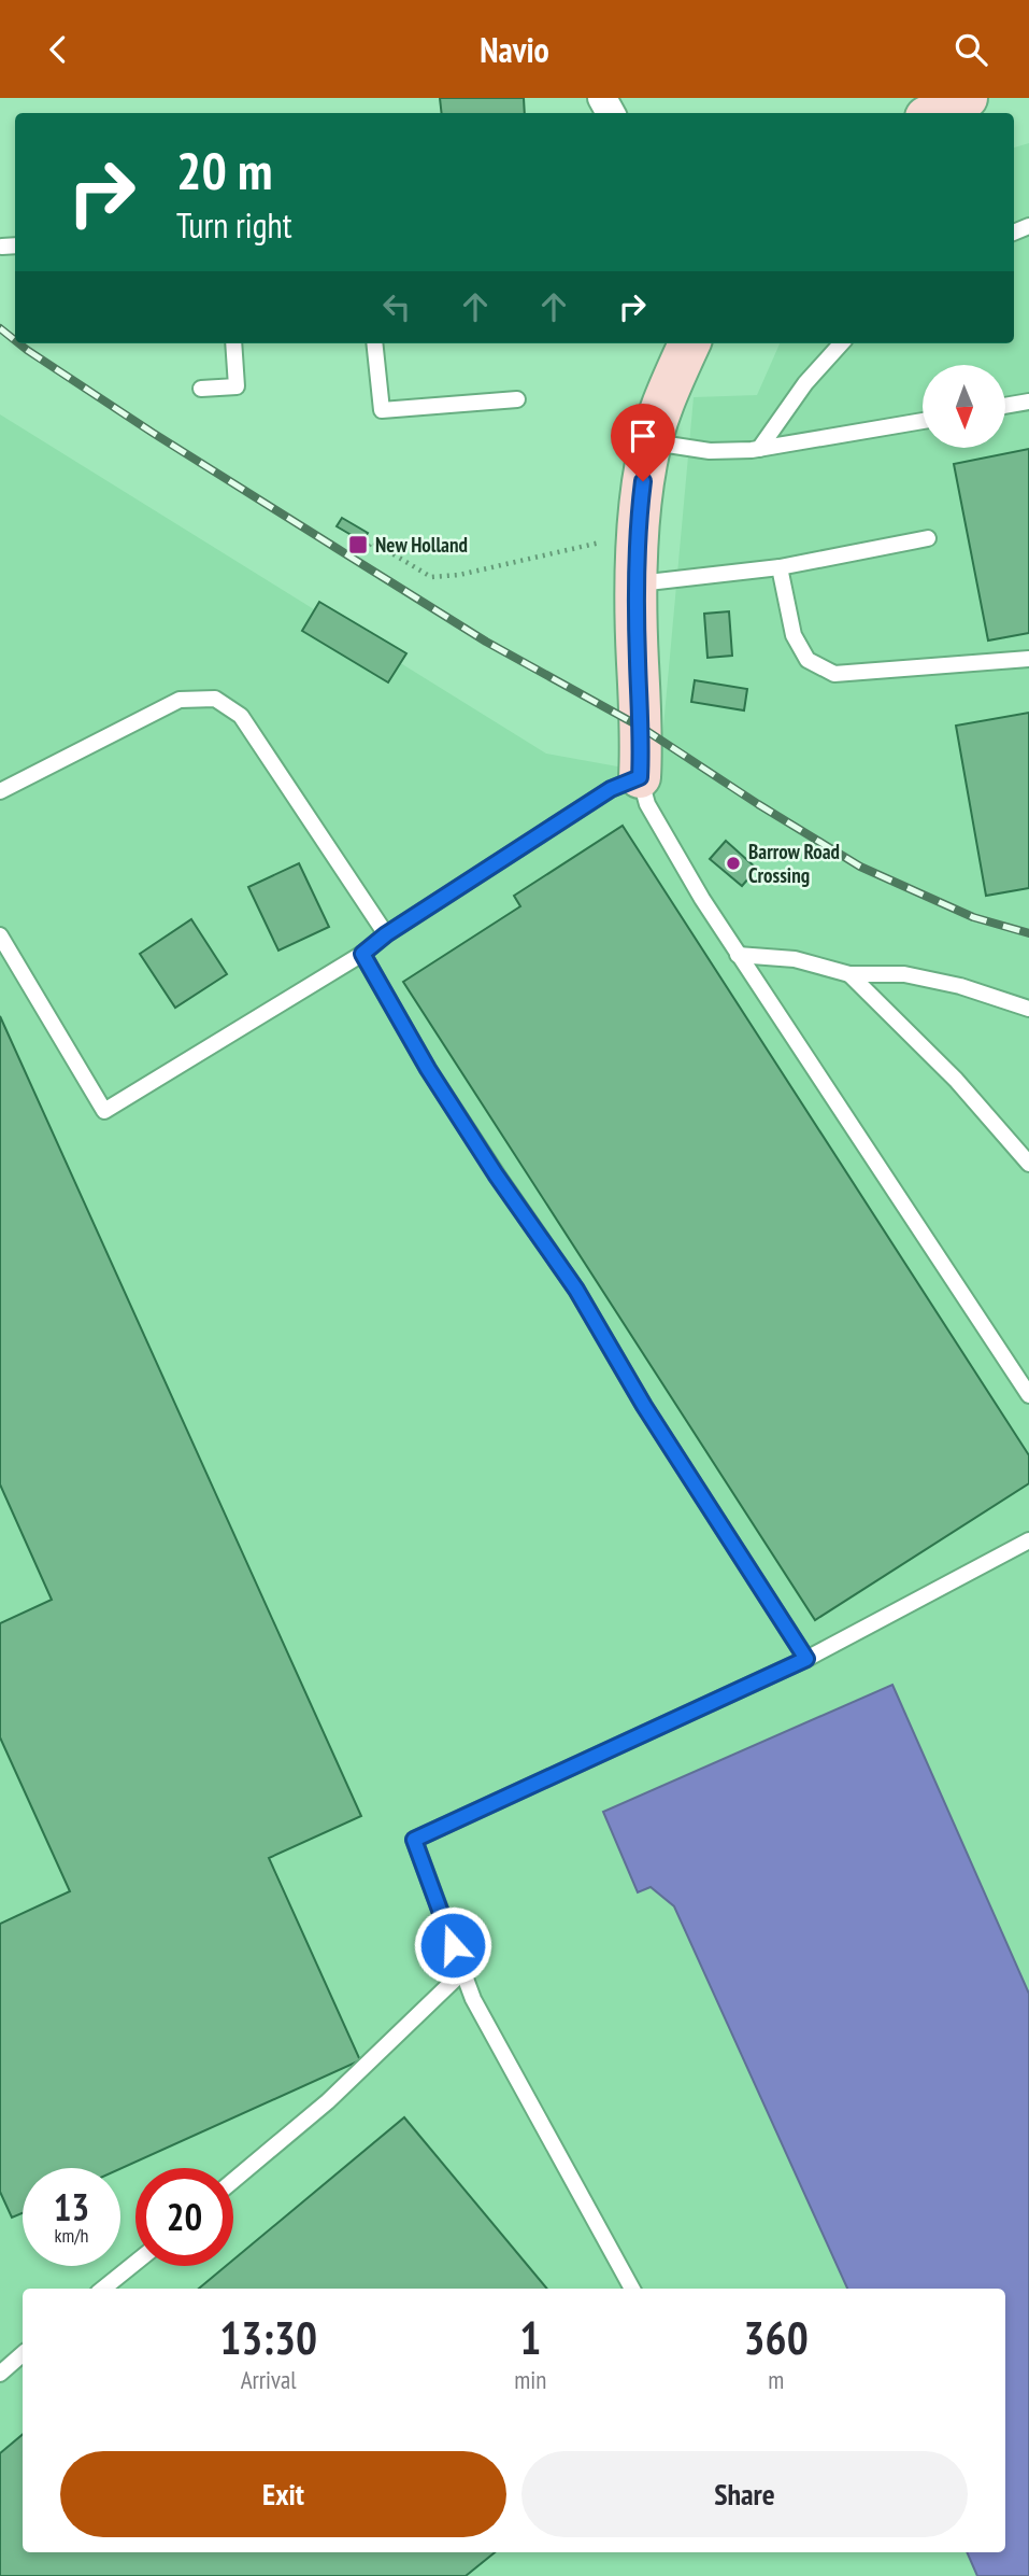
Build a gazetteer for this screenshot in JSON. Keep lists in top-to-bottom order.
{
  "places": {
    "transit": ["New Holland"],
    "other": ["Barrow Road Crossing"]
  },
  "north": "bottom",
  "page": {
    "header": "Navio",
    "turn": ["20 m", "Turn right"],
    "speed": "13 km/h",
    "limit": "20",
    "eta": [
      "13:30",
      "Arrival",
      "1",
      "min",
      "360",
      "m"
    ],
    "buttons": ["Exit", "Share"]
  }
}
